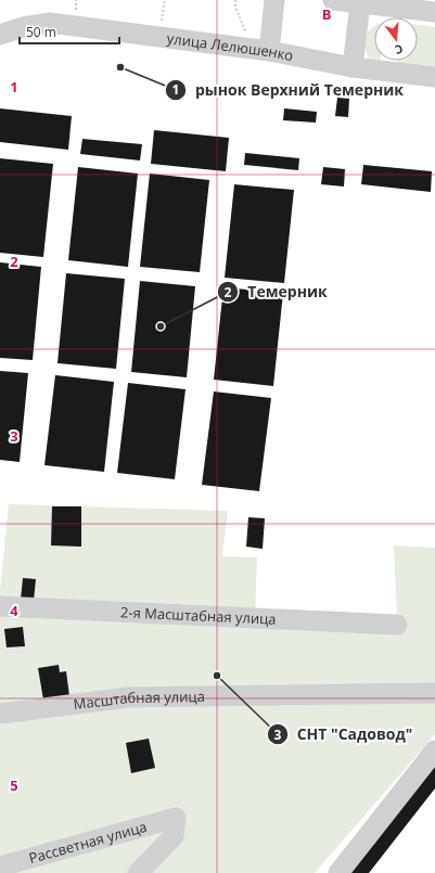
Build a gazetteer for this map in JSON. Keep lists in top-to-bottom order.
{
  "streets": {
    "street": [
      "улица Лелюшенко",
      "2-я Масштабная улица",
      "Масштабная улица",
      "Рассветная улица"
    ]
  },
  "places": ["рынок Верхний Темерник", "Темерник", "СНТ \"Садовод\""],
  "scale_bar": "50 m",
  "north": "bottom",
  "grid": {
    "columns": ["B"],
    "rows": [
      "1",
      "2",
      "3",
      "4",
      "5"
    ]
  }
}
